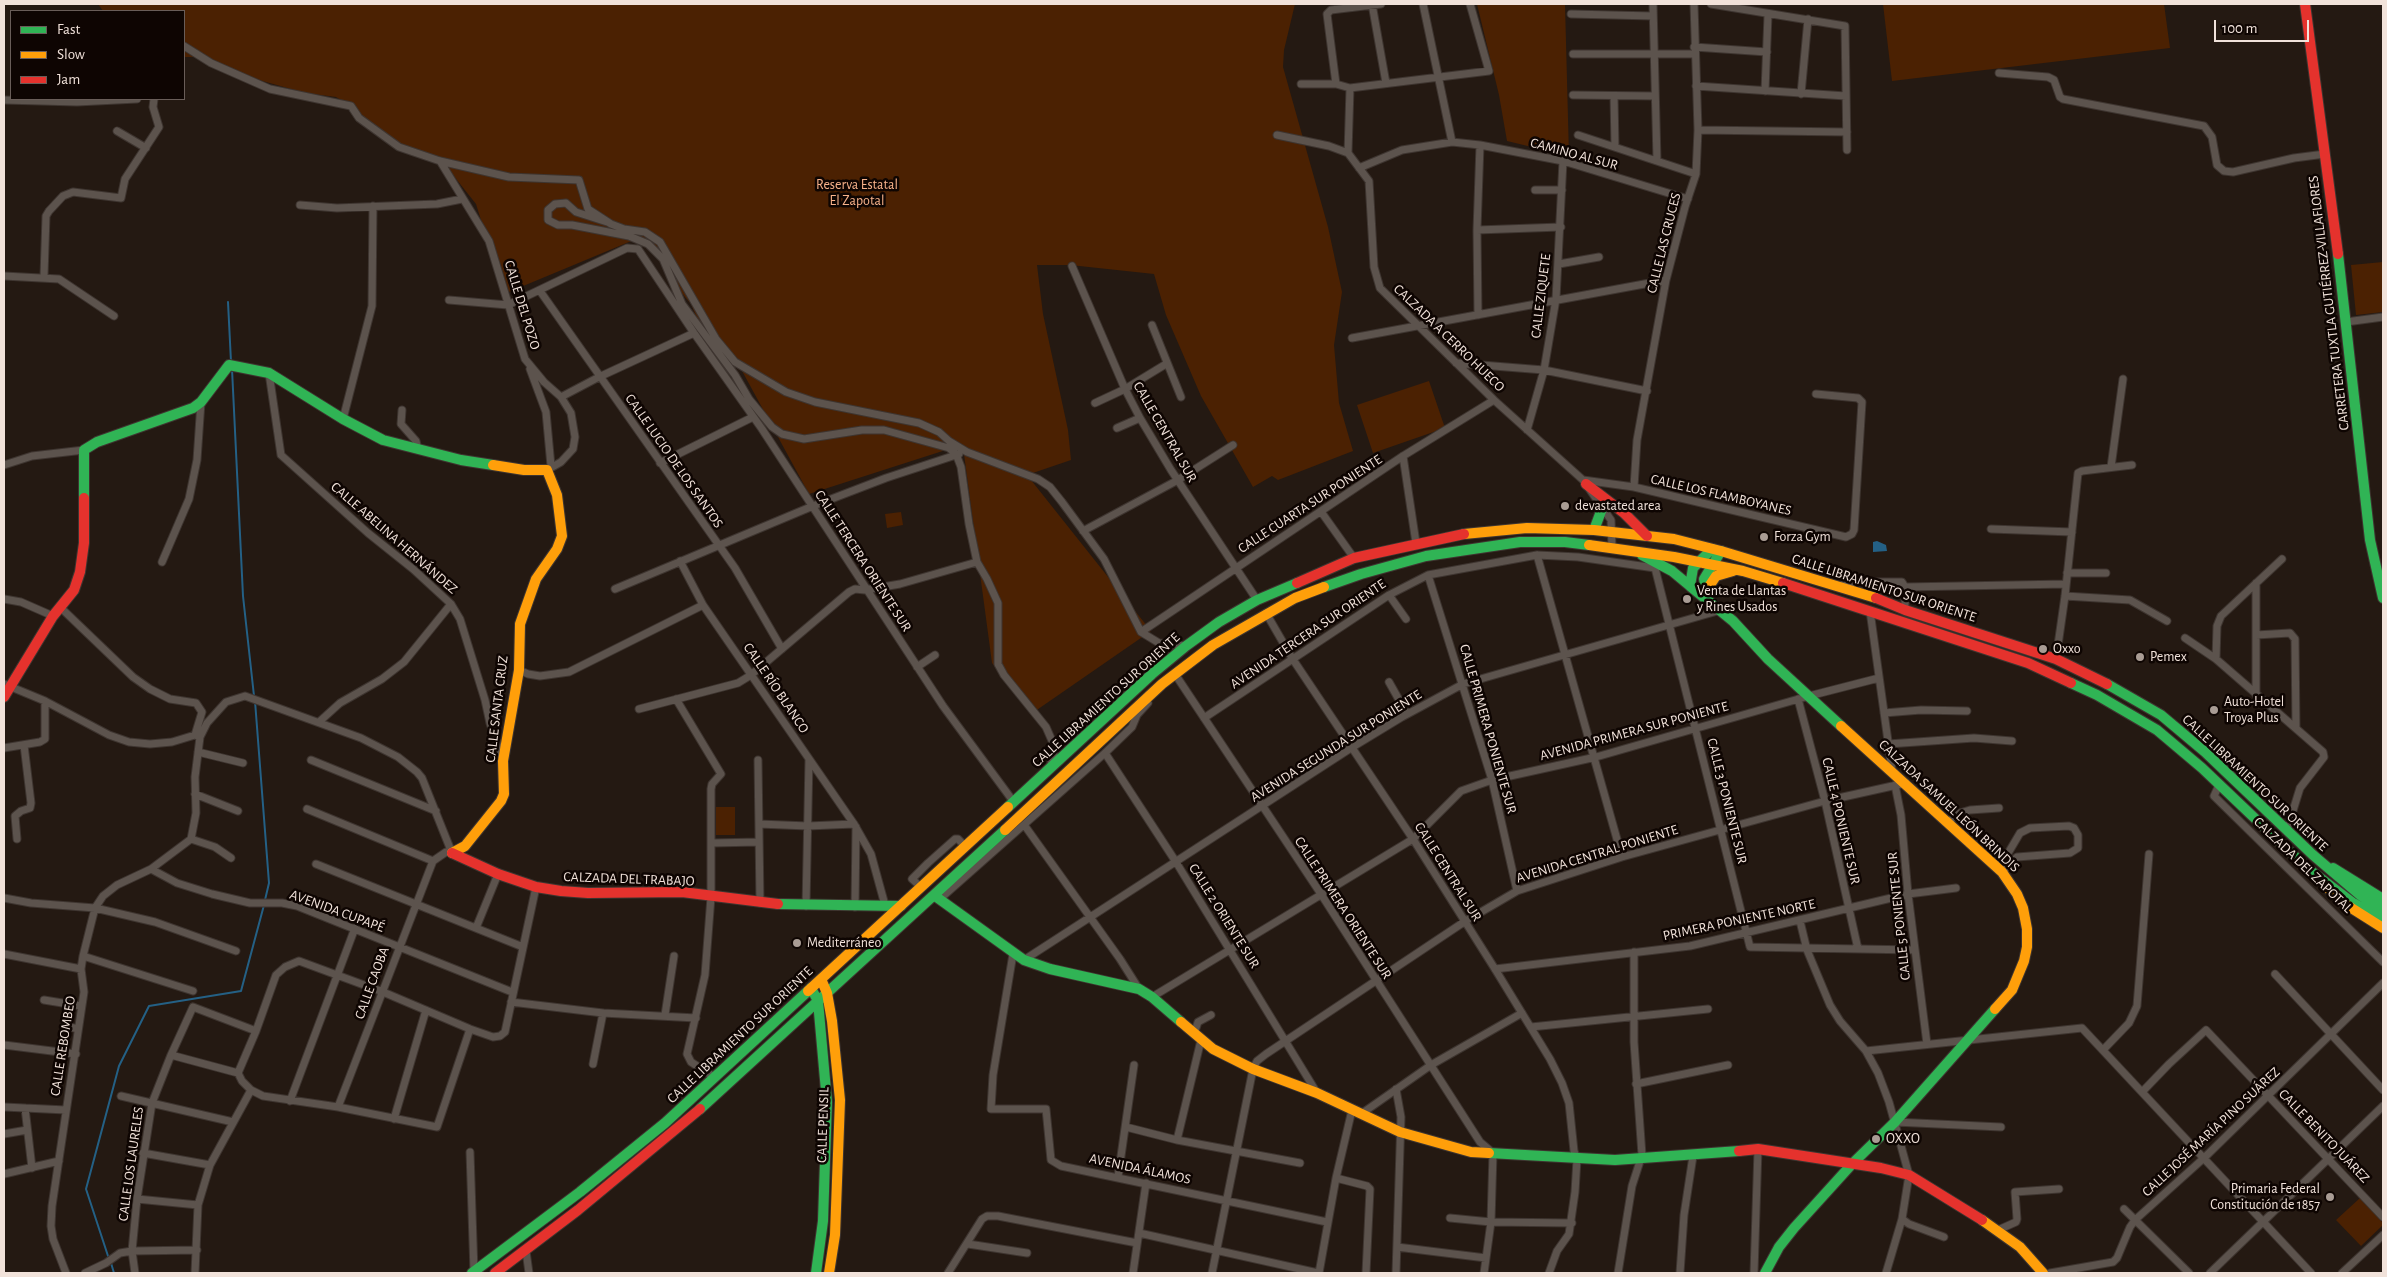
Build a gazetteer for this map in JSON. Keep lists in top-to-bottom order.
{
  "streets": {
    "main road": [
      "CARRETERA TUXTLA GUTIÉRREZ-VILLAFLORES",
      "CALLE LIBRAMIENTO SUR ORIENTE",
      "CALLE SANTA CRUZ",
      "CALZADA SAMUEL LEÓN BRINDIS",
      "CALZADA DEL TRABAJO",
      "CALLE PENSIL"
    ],
    "street": [
      "CAMINO AL SUR",
      "CALLE LAS CRUCES",
      "CALLE ZIQUETE",
      "CALLE DEL POZO",
      "CALZADA A CERRO HUECO",
      "CALLE CENTRAL SUR",
      "CALLE LUCIO DE LOS SANTOS",
      "CALLE LOS FLAMBOYANES",
      "CALLE CUARTA SUR PONIENTE",
      "CALLE ABELINA HERNÁNDEZ",
      "CALLE TERCERA ORIENTE SUR",
      "AVENIDA TERCERA SUR ORIENTE",
      "CALLE RÍO BLANCO",
      "CALLE PRIMERA PONIENTE SUR",
      "AVENIDA PRIMERA SUR PONIENTE",
      "AVENIDA SEGUNDA SUR PONIENTE",
      "CALLE 3 PONIENTE SUR",
      "CALLE 4 PONIENTE SUR",
      "AVENIDA CENTRAL PONIENTE",
      "CALZADA DEL ZAPOTAL",
      "CALLE PRIMERA ORIENTE SUR",
      "AVENIDA CUPAPÉ",
      "CALLE 2 ORIENTE SUR",
      "CALLE 5 PONIENTE SUR",
      "PRIMERA PONIENTE NORTE",
      "CALLE CAOBA",
      "CALLE REBOMBEO",
      "CALLE JOSÉ MARÍA PINO SUÁREZ",
      "CALLE BENITO JUÁREZ",
      "CALLE LOS LAURELES",
      "AVENIDA ÁLAMOS"
    ]
  },
  "crossings": [
    ["CAMINO AL SUR", "CALLE LAS CRUCES"],
    ["CAMINO AL SUR", "CALLE ZIQUETE"],
    ["CAMINO AL SUR", "CALZADA A CERRO HUECO"],
    ["CALLE LAS CRUCES", "CALLE LOS FLAMBOYANES"],
    ["CALLE ZIQUETE", "CALZADA A CERRO HUECO"],
    ["CALLE DEL POZO", "CALLE SANTA CRUZ"],
    ["CALZADA A CERRO HUECO", "CALLE LOS FLAMBOYANES"],
    ["CALZADA A CERRO HUECO", "CALLE CUARTA SUR PONIENTE"],
    ["CALZADA A CERRO HUECO", "CALLE LIBRAMIENTO SUR ORIENTE"],
    ["CALLE CENTRAL SUR", "CALLE CUARTA SUR PONIENTE"],
    ["CALLE CENTRAL SUR", "CALLE LIBRAMIENTO SUR ORIENTE"],
    ["CALLE CENTRAL SUR", "AVENIDA TERCERA SUR ORIENTE"],
    ["CALLE CENTRAL SUR", "AVENIDA PRIMERA SUR PONIENTE"],
    ["CALLE CENTRAL SUR", "AVENIDA SEGUNDA SUR PONIENTE"],
    ["CALLE CENTRAL SUR", "AVENIDA CENTRAL PONIENTE"],
    ["CALLE CENTRAL SUR", "PRIMERA PONIENTE NORTE"],
    ["CALLE LUCIO DE LOS SANTOS", "CALLE TERCERA ORIENTE SUR"],
    ["CALLE ABELINA HERNÁNDEZ", "CALLE SANTA CRUZ"],
    ["CALLE TERCERA ORIENTE SUR", "CALLE LIBRAMIENTO SUR ORIENTE"],
    ["CALLE LIBRAMIENTO SUR ORIENTE", "CALZADA SAMUEL LEÓN BRINDIS"],
    ["CALLE LIBRAMIENTO SUR ORIENTE", "CALZADA DEL ZAPOTAL"],
    ["CALLE LIBRAMIENTO SUR ORIENTE", "CALZADA DEL TRABAJO"],
    ["CALLE LIBRAMIENTO SUR ORIENTE", "CALLE PRIMERA ORIENTE SUR"],
    ["CALLE LIBRAMIENTO SUR ORIENTE", "CALLE PENSIL"],
    ["AVENIDA TERCERA SUR ORIENTE", "CALLE PRIMERA PONIENTE SUR"],
    ["AVENIDA TERCERA SUR ORIENTE", "CALLE 3 PONIENTE SUR"],
    ["AVENIDA TERCERA SUR ORIENTE", "CALZADA SAMUEL LEÓN BRINDIS"],
    ["AVENIDA TERCERA SUR ORIENTE", "CALLE PRIMERA ORIENTE SUR"],
    ["CALLE RÍO BLANCO", "CALZADA DEL TRABAJO"],
    ["CALLE SANTA CRUZ", "CALZADA DEL TRABAJO"],
    ["CALLE PRIMERA PONIENTE SUR", "AVENIDA PRIMERA SUR PONIENTE"],
    ["CALLE PRIMERA PONIENTE SUR", "AVENIDA SEGUNDA SUR PONIENTE"],
    ["CALLE PRIMERA PONIENTE SUR", "AVENIDA CENTRAL PONIENTE"],
    ["AVENIDA PRIMERA SUR PONIENTE", "CALLE 3 PONIENTE SUR"],
    ["AVENIDA PRIMERA SUR PONIENTE", "CALZADA SAMUEL LEÓN BRINDIS"],
    ["AVENIDA PRIMERA SUR PONIENTE", "CALLE 4 PONIENTE SUR"],
    ["AVENIDA PRIMERA SUR PONIENTE", "CALLE PRIMERA ORIENTE SUR"],
    ["AVENIDA PRIMERA SUR PONIENTE", "CALLE 2 ORIENTE SUR"],
    ["AVENIDA SEGUNDA SUR PONIENTE", "CALLE 3 PONIENTE SUR"],
    ["AVENIDA SEGUNDA SUR PONIENTE", "CALZADA SAMUEL LEÓN BRINDIS"],
    ["AVENIDA SEGUNDA SUR PONIENTE", "CALLE PRIMERA ORIENTE SUR"],
    ["AVENIDA SEGUNDA SUR PONIENTE", "CALLE 2 ORIENTE SUR"],
    ["CALLE 3 PONIENTE SUR", "CALZADA SAMUEL LEÓN BRINDIS"],
    ["CALLE 3 PONIENTE SUR", "AVENIDA CENTRAL PONIENTE"],
    ["CALLE 3 PONIENTE SUR", "PRIMERA PONIENTE NORTE"],
    ["CALZADA SAMUEL LEÓN BRINDIS", "AVENIDA CENTRAL PONIENTE"],
    ["CALLE 4 PONIENTE SUR", "AVENIDA CENTRAL PONIENTE"],
    ["CALLE 4 PONIENTE SUR", "PRIMERA PONIENTE NORTE"],
    ["AVENIDA CENTRAL PONIENTE", "CALLE PRIMERA ORIENTE SUR"],
    ["AVENIDA CENTRAL PONIENTE", "CALLE 2 ORIENTE SUR"],
    ["AVENIDA CENTRAL PONIENTE", "CALLE 5 PONIENTE SUR"],
    ["AVENIDA CUPAPÉ", "CALLE CAOBA"],
    ["AVENIDA CUPAPÉ", "CALLE REBOMBEO"],
    ["CALLE 5 PONIENTE SUR", "PRIMERA PONIENTE NORTE"],
    ["CALLE JOSÉ MARÍA PINO SUÁREZ", "CALLE BENITO JUÁREZ"]
  ],
  "parks": ["Reserva Estatal El Zapotal"],
  "places": [
    "devastated area",
    "Forza Gym",
    "Venta de Llantas y Rines Usados",
    "Oxxo",
    "Pemex",
    "Auto-Hotel Troya Plus",
    "Mediterráneo",
    "OXXO",
    "Primaria Federal Constitución de 1857"
  ],
  "legend": ["Fast", "Slow", "Jam"],
  "scale_bar": "100 m"
}
